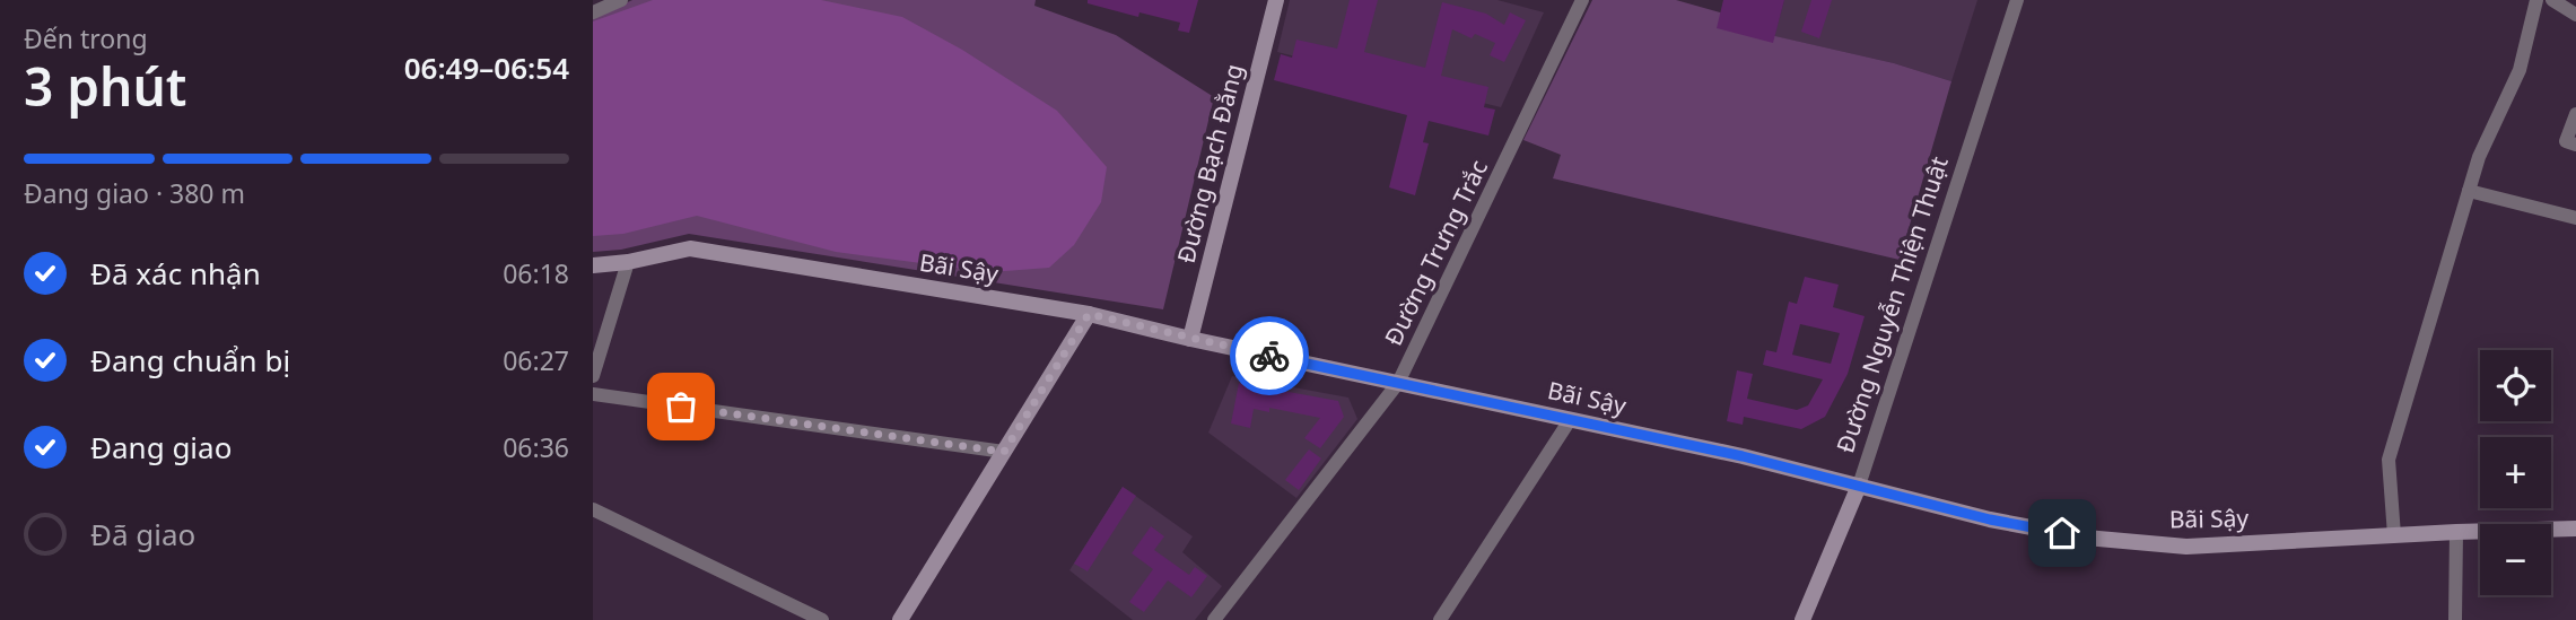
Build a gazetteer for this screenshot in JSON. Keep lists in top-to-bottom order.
{
  "streets": {
    "street": [
      "Đường Bạch Đằng",
      "Đường Trưng Trắc",
      "Bãi Sậy",
      "Đường Nguyễn Thiện Thuật"
    ]
  },
  "crossings": [
    ["Đường Bạch Đằng", "Bãi Sậy"],
    ["Đường Trưng Trắc", "Bãi Sậy"],
    ["Bãi Sậy", "Đường Nguyễn Thiện Thuật"]
  ],
  "page": {
    "heading": ["3 phút", "Đến trong", "06:49–06:54"],
    "bar": "Đang giao · 380 m",
    "list": [
      ["Đã xác nhận", "06:18"],
      ["Đang chuẩn bị", "06:27"],
      ["Đang giao", "06:36"],
      "Đã giao"
    ],
    "map_buttons": ["+", "−"]
  }
}
